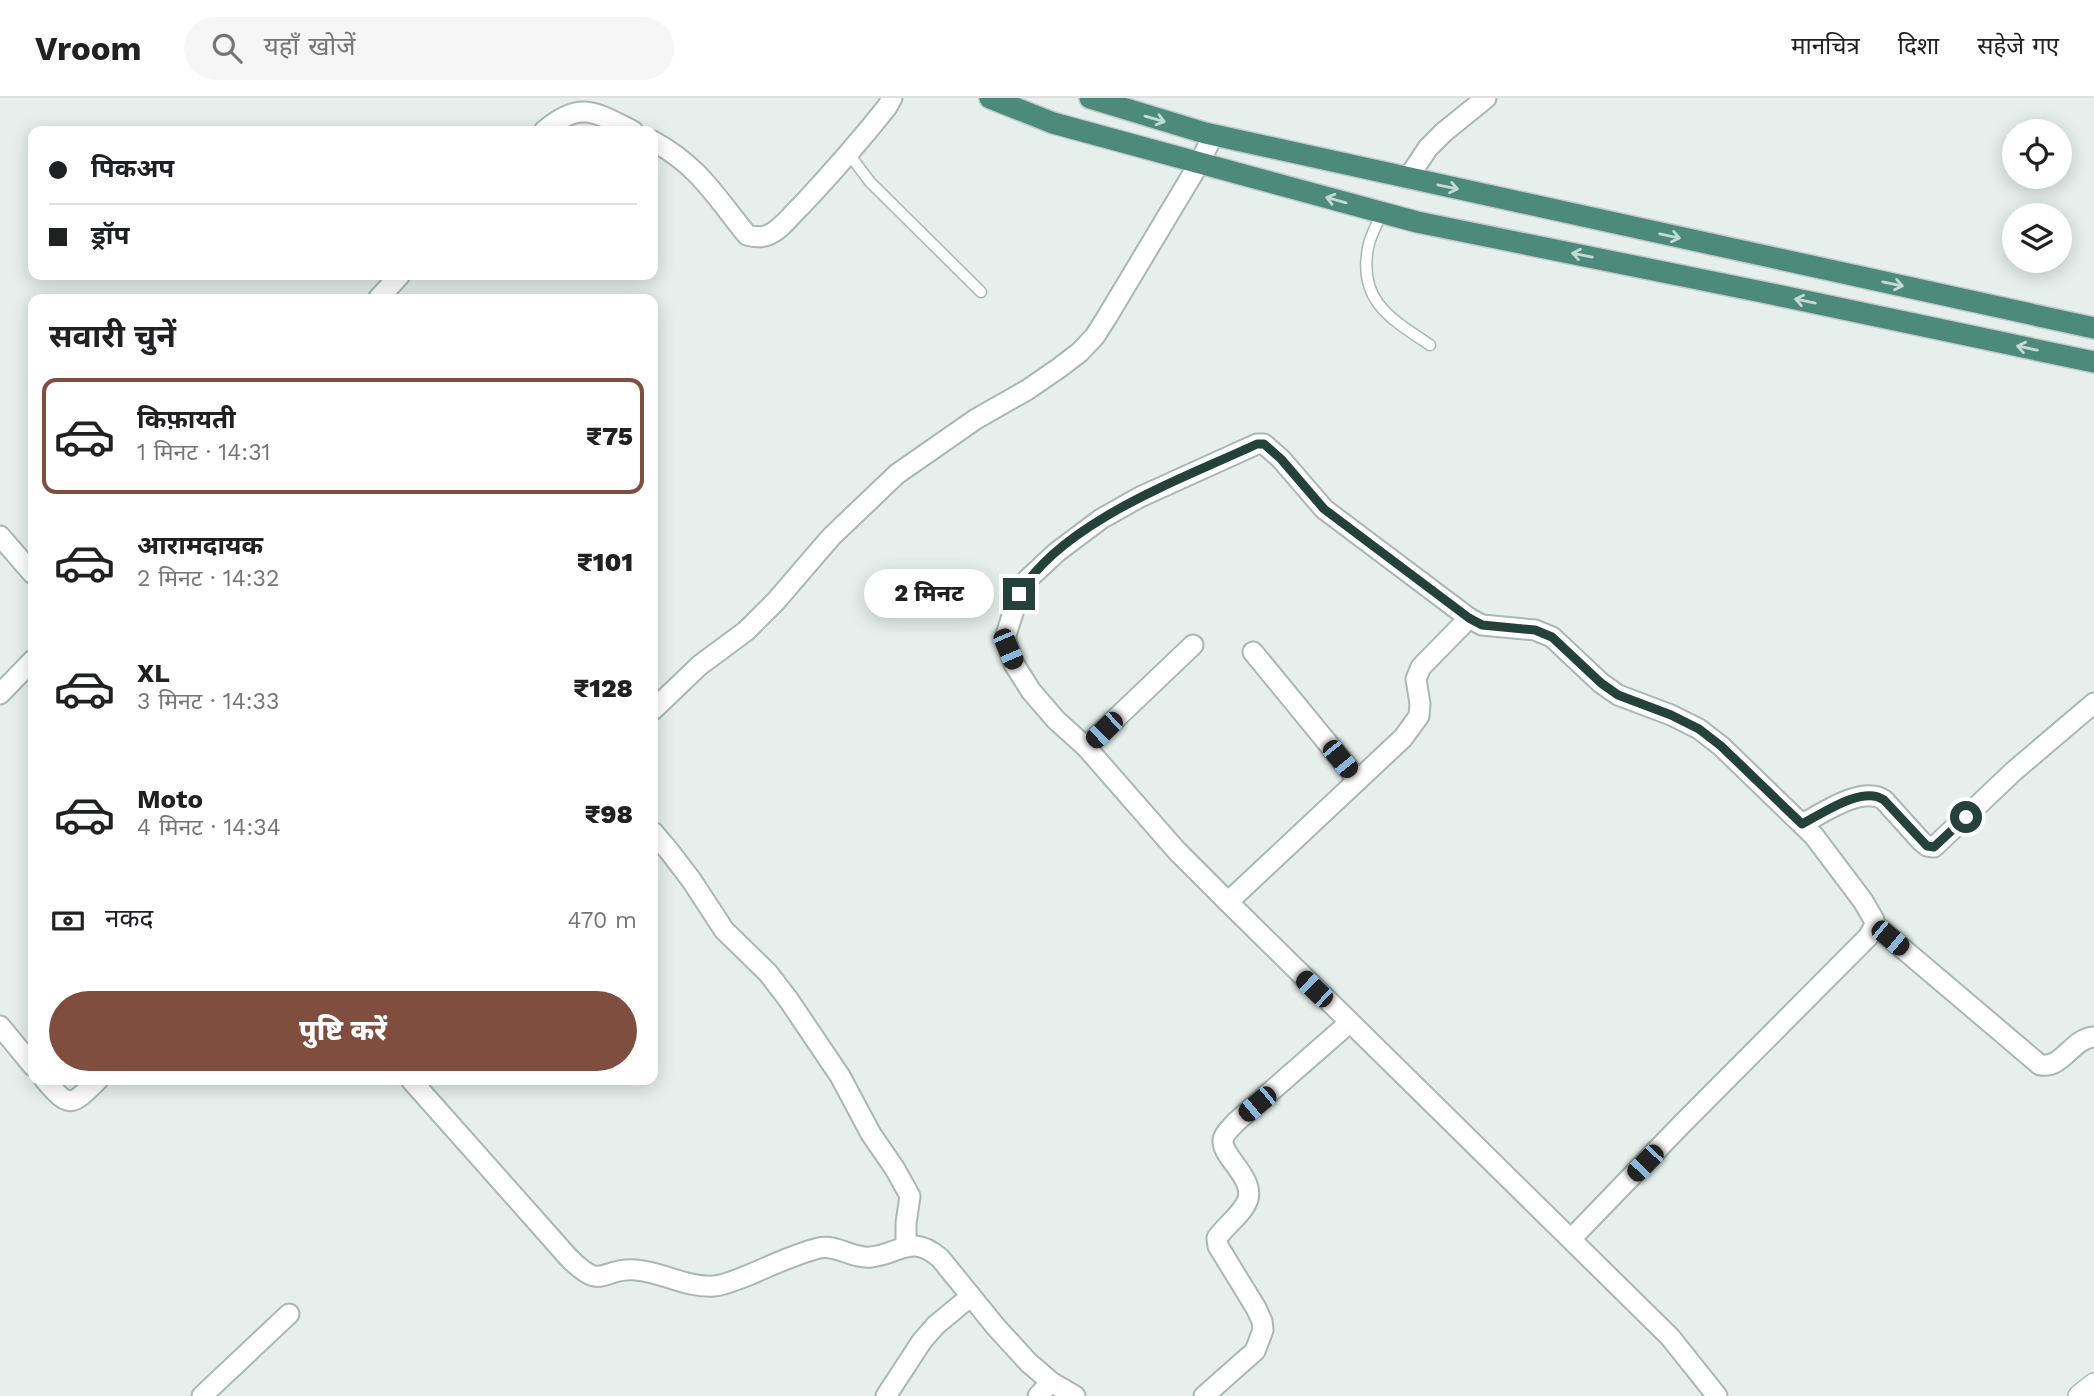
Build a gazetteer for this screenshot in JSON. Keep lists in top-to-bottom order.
{
  "page": {
    "header": "Vroom",
    "search": "यहाँ खोजें",
    "nav": ["मानचित्र", "दिशा", "सहेजे गए"],
    "banner": ["पिकअप", "ड्रॉप"],
    "heading": "सवारी चुनें",
    "list": [
      {
        "name": "किफ़ायती",
        "note": "1 मिनट · 14:31",
        "value": "₹75"
      },
      {
        "name": "आरामदायक",
        "note": "2 मिनट · 14:32",
        "value": "₹101"
      },
      {
        "name": "XL",
        "note": "3 मिनट · 14:33",
        "value": "₹128"
      },
      {
        "name": "Moto",
        "note": "4 मिनट · 14:34",
        "value": "₹98"
      }
    ],
    "bubble": "2 मिनट",
    "pay": ["नकद", "470 m"],
    "buttons": "पुष्टि करें"
  }
}
